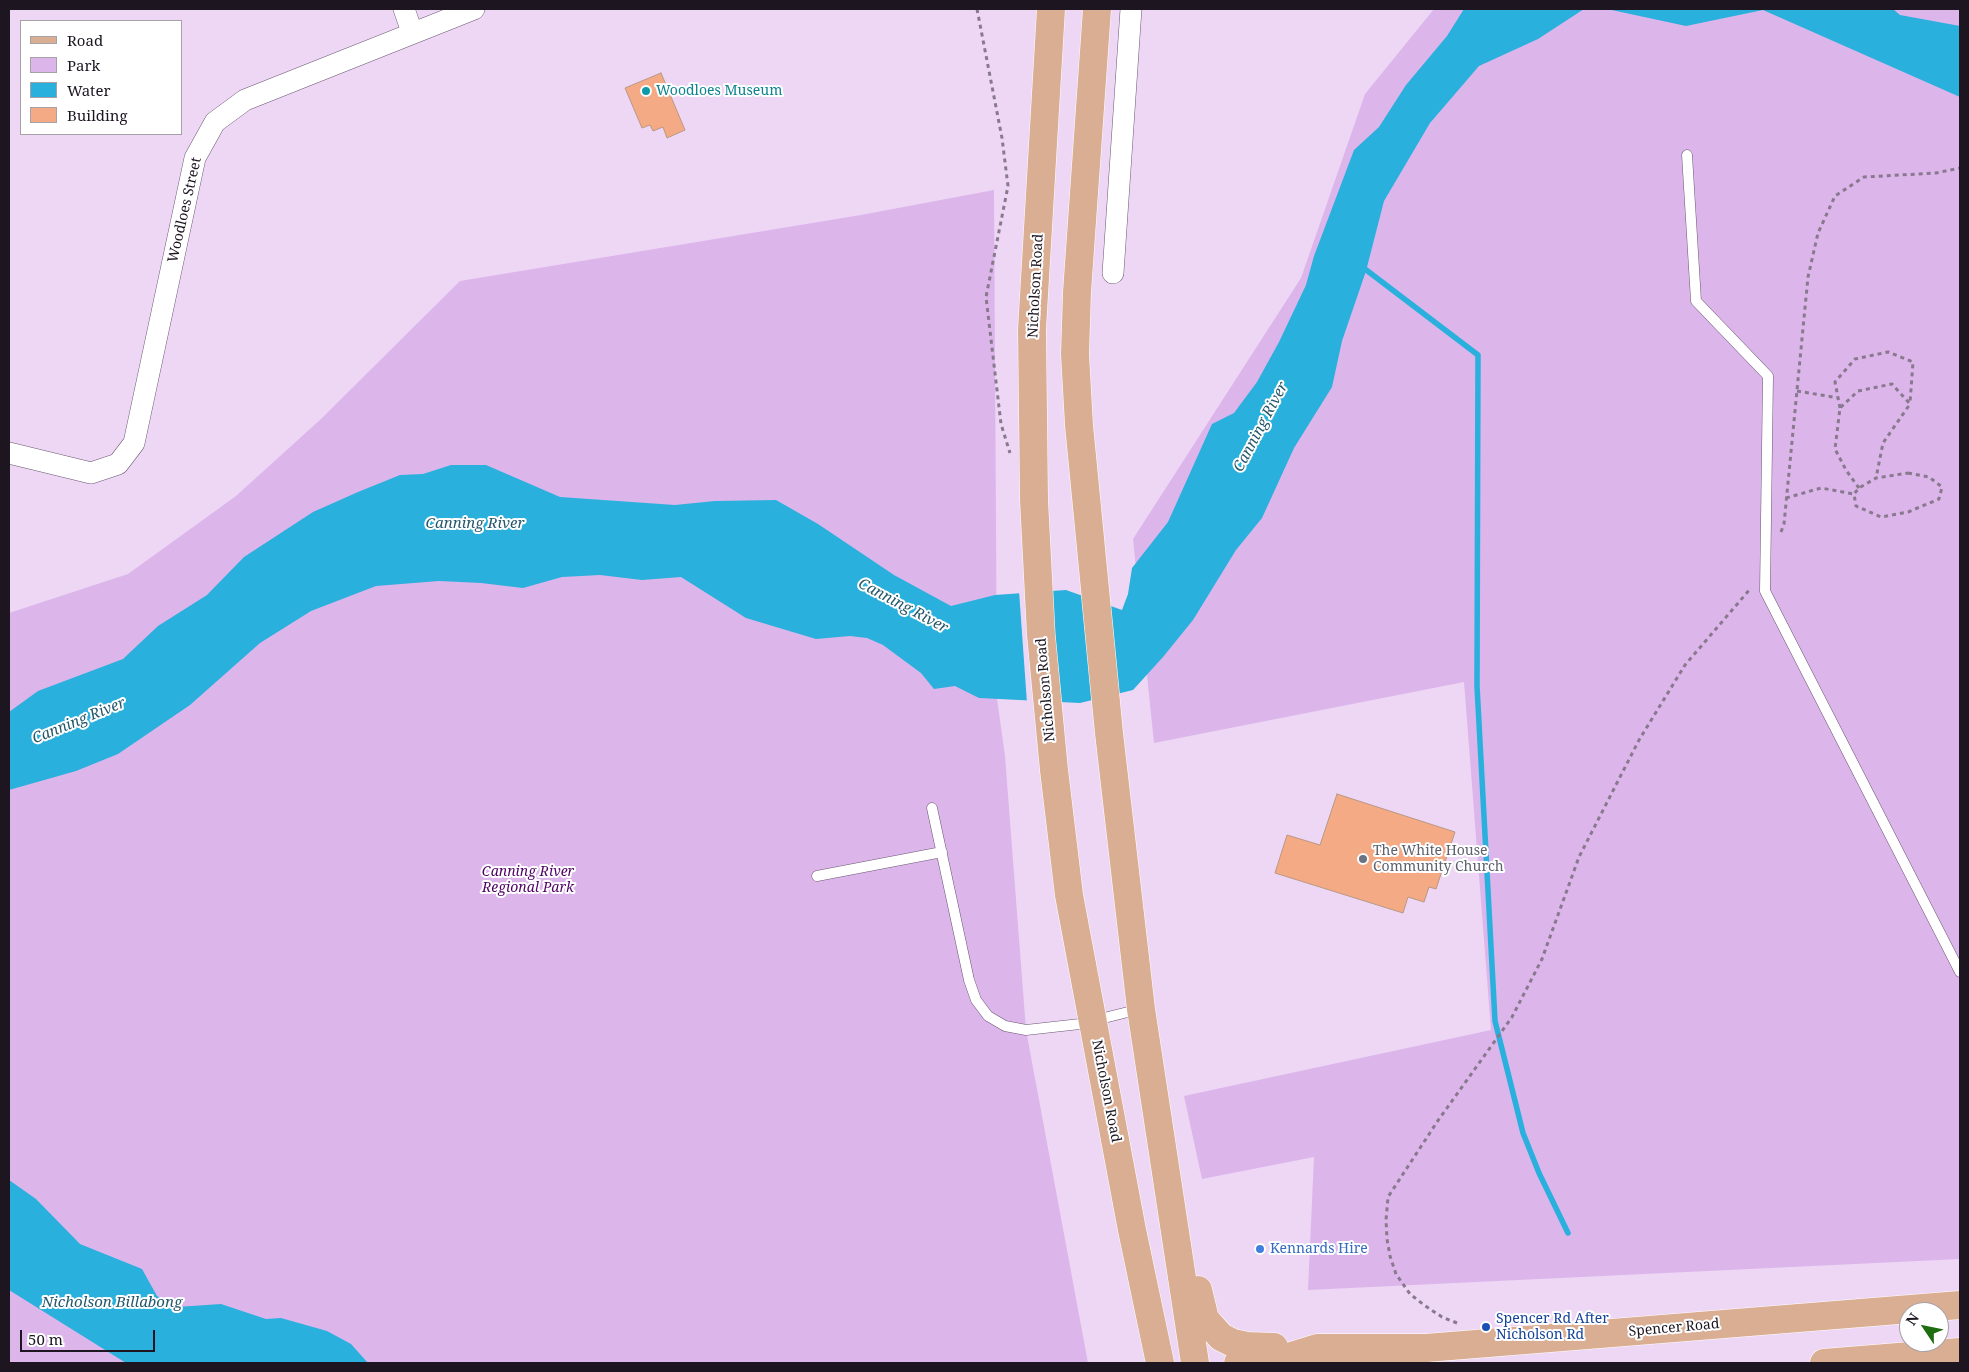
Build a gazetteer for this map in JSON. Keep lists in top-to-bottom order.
{
  "streets": {
    "main road": ["Nicholson Road", "Spencer Road"],
    "street": ["Woodloes Street"]
  },
  "water": ["Canning River", "Nicholson Billabong"],
  "parks": ["Canning River Regional Park"],
  "places": [
    "Woodloes Museum",
    "The White House Community Church",
    "Kennards Hire",
    "Spencer Rd After Nicholson Rd"
  ],
  "legend": [
    "Road",
    "Park",
    "Water",
    "Building"
  ],
  "scale_bar": "50 m",
  "north": "top left"
}
